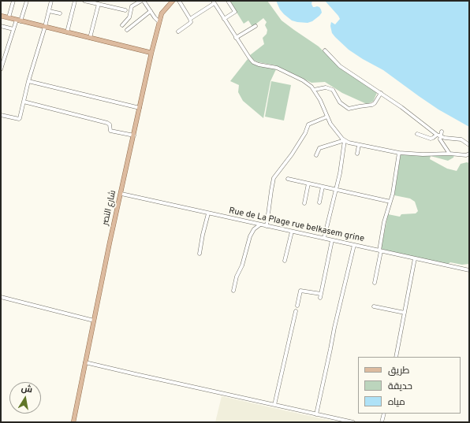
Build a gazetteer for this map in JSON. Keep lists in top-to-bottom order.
{
  "streets": {
    "main road": ["شارع النصر"],
    "street": ["Rue de La Plage rue belkasem grine"]
  },
  "crossings": [
    ["شارع النصر", "Rue de La Plage rue belkasem grine"]
  ],
  "legend": ["طريق", "حديقة", "مياه"],
  "north": "top"
}
